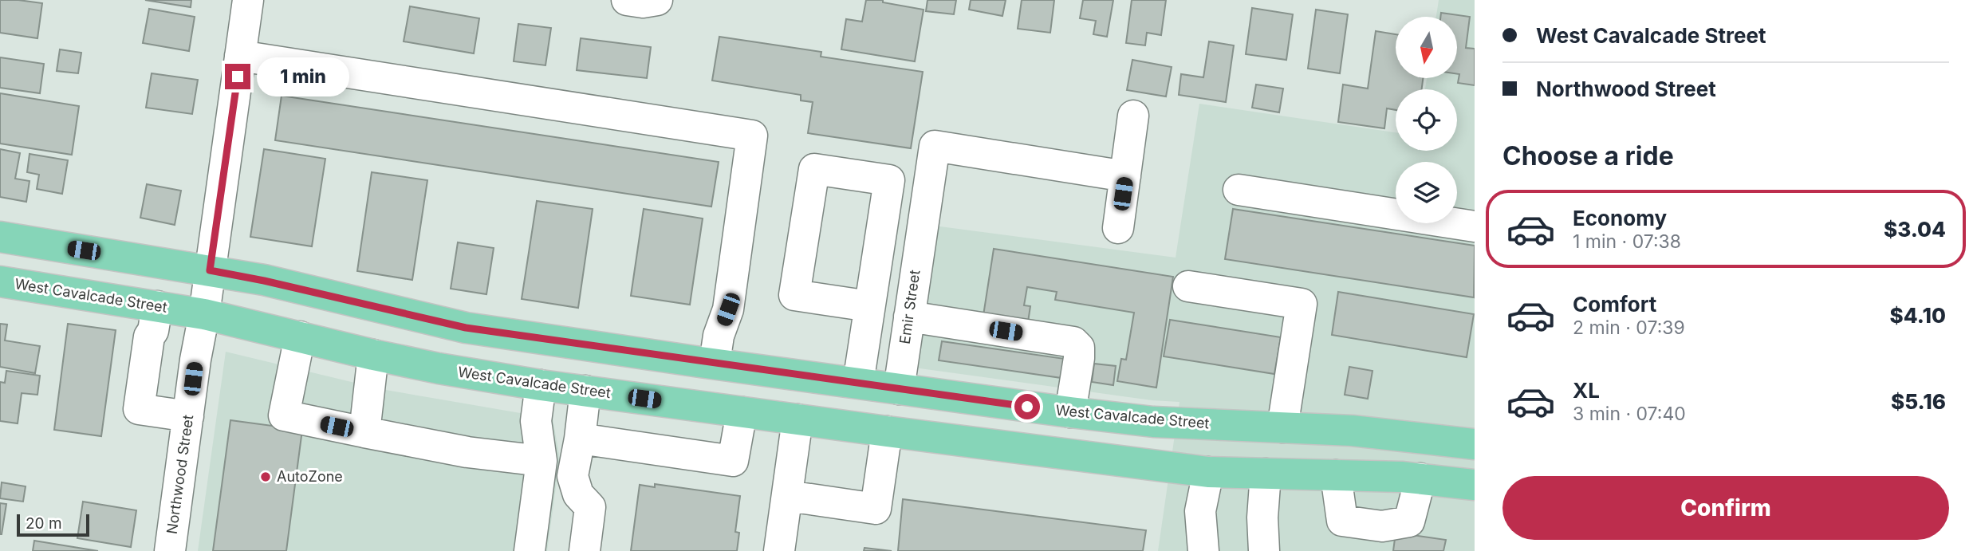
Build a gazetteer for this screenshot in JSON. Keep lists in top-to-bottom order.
{
  "streets": {
    "main road": ["West Cavalcade Street"],
    "street": ["Emir Street", "Northwood Street"]
  },
  "crossings": [
    ["West Cavalcade Street", "Emir Street"],
    ["West Cavalcade Street", "Northwood Street"]
  ],
  "places": ["AutoZone"],
  "scale_bar": "20 m",
  "north": "bottom",
  "page": {
    "banner": ["West Cavalcade Street", "Northwood Street"],
    "bubble": "1 min",
    "heading": "Choose a ride",
    "list": [
      {
        "name": "Economy",
        "note": "1 min · 07:38",
        "value": "$3.04"
      },
      {
        "name": "Comfort",
        "note": "2 min · 07:39",
        "value": "$4.10"
      },
      {
        "name": "XL",
        "note": "3 min · 07:40",
        "value": "$5.16"
      }
    ],
    "buttons": "Confirm",
    "scale": "20 m"
  }
}
